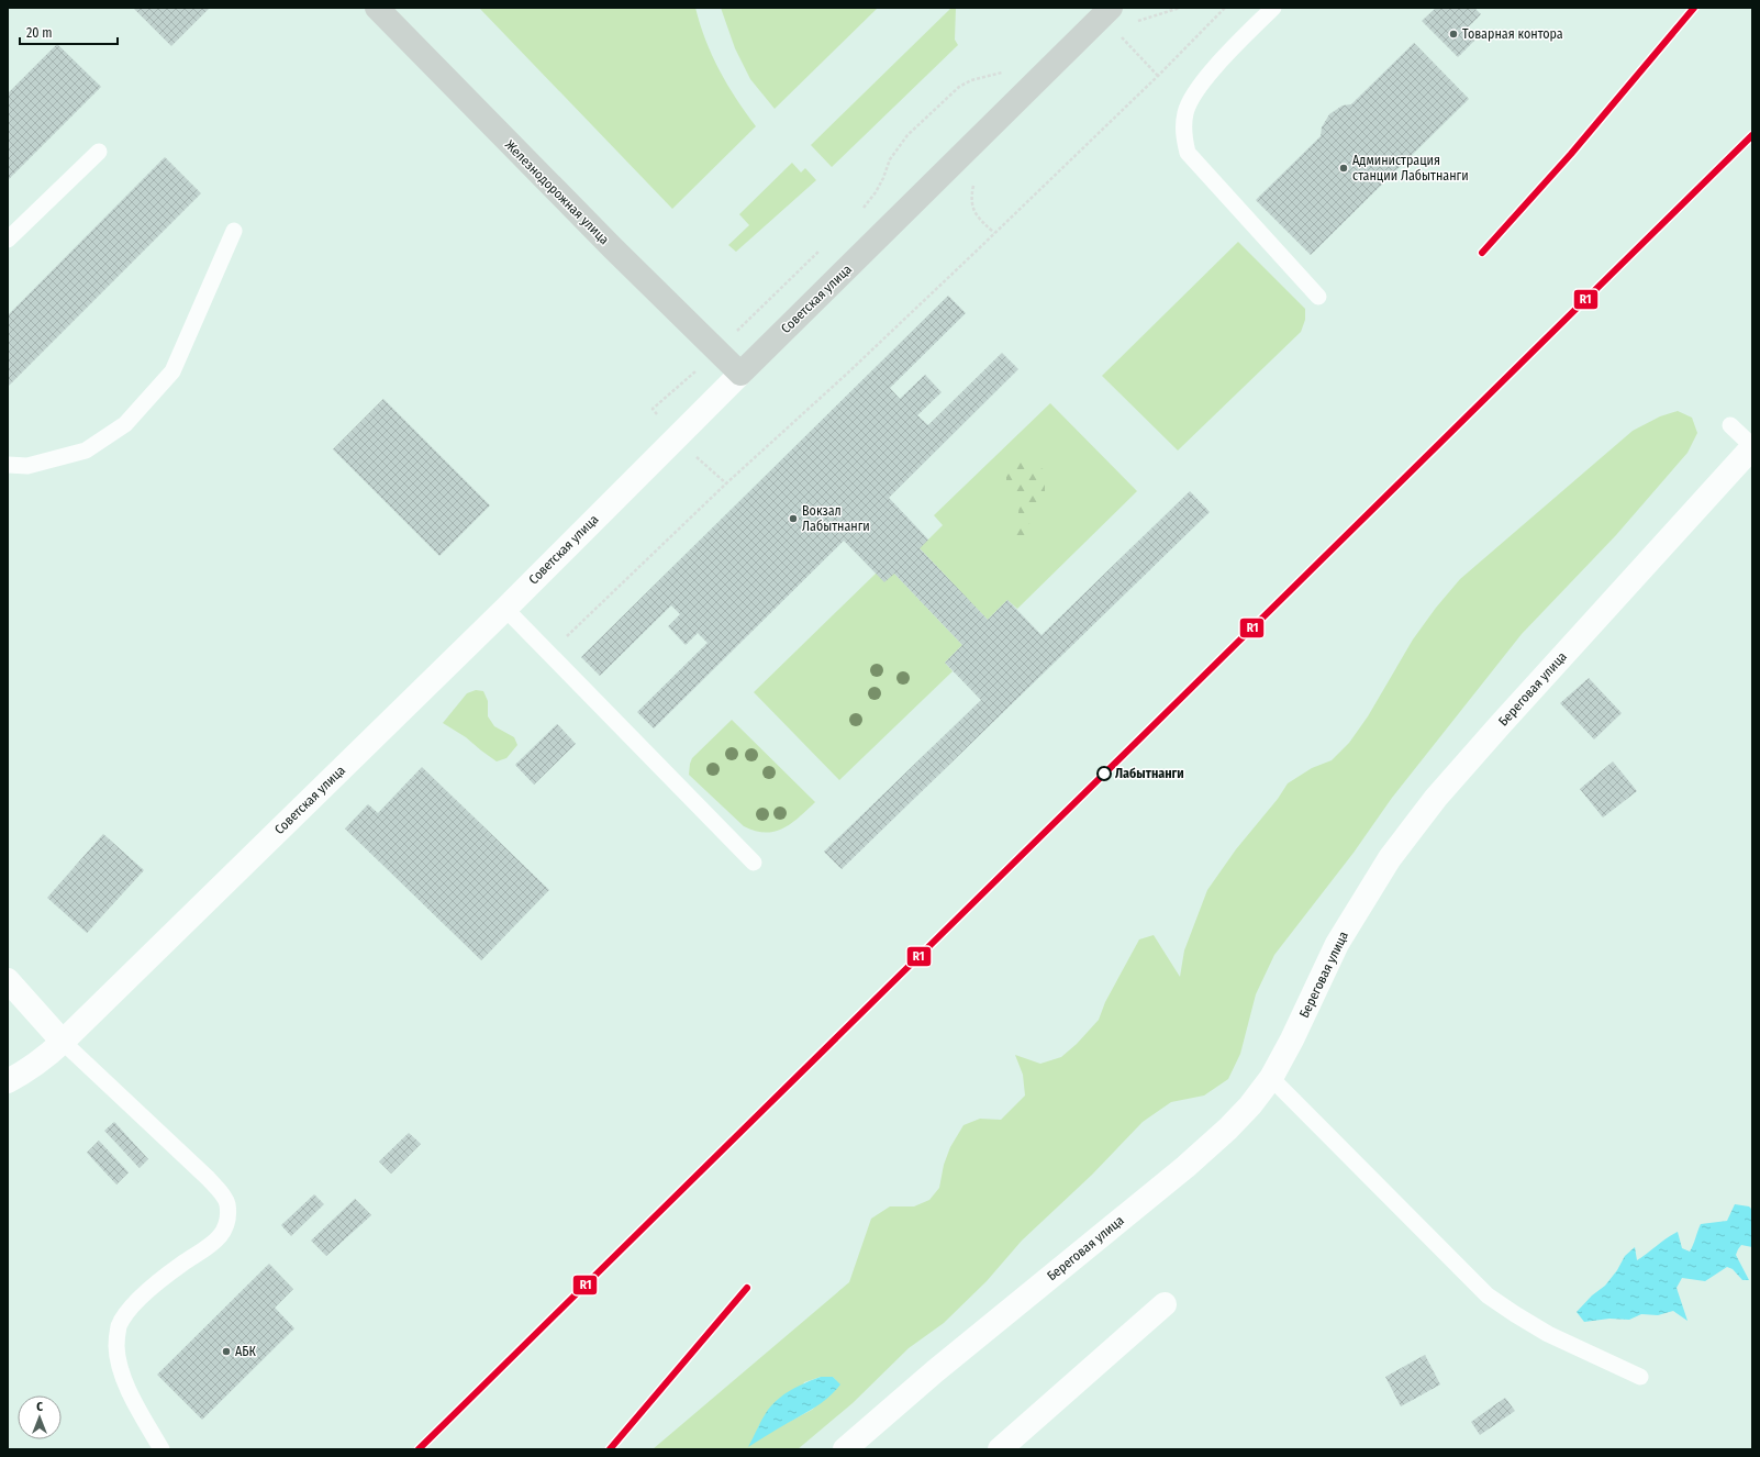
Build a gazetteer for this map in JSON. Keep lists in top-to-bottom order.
{
  "streets": {
    "main road": ["Железнодорожная улица", "Советская улица"],
    "street": ["Береговая улица"]
  },
  "crossings": [
    ["Железнодорожная улица", "Советская улица"]
  ],
  "places": [
    "Товарная контора",
    "Администрация станции Лабытнанги",
    "Вокзал Лабытнанги",
    "Лабытнанги",
    "АБК"
  ],
  "lines": ["transit line R1"],
  "scale_bar": "20 m",
  "north": "top"
}
